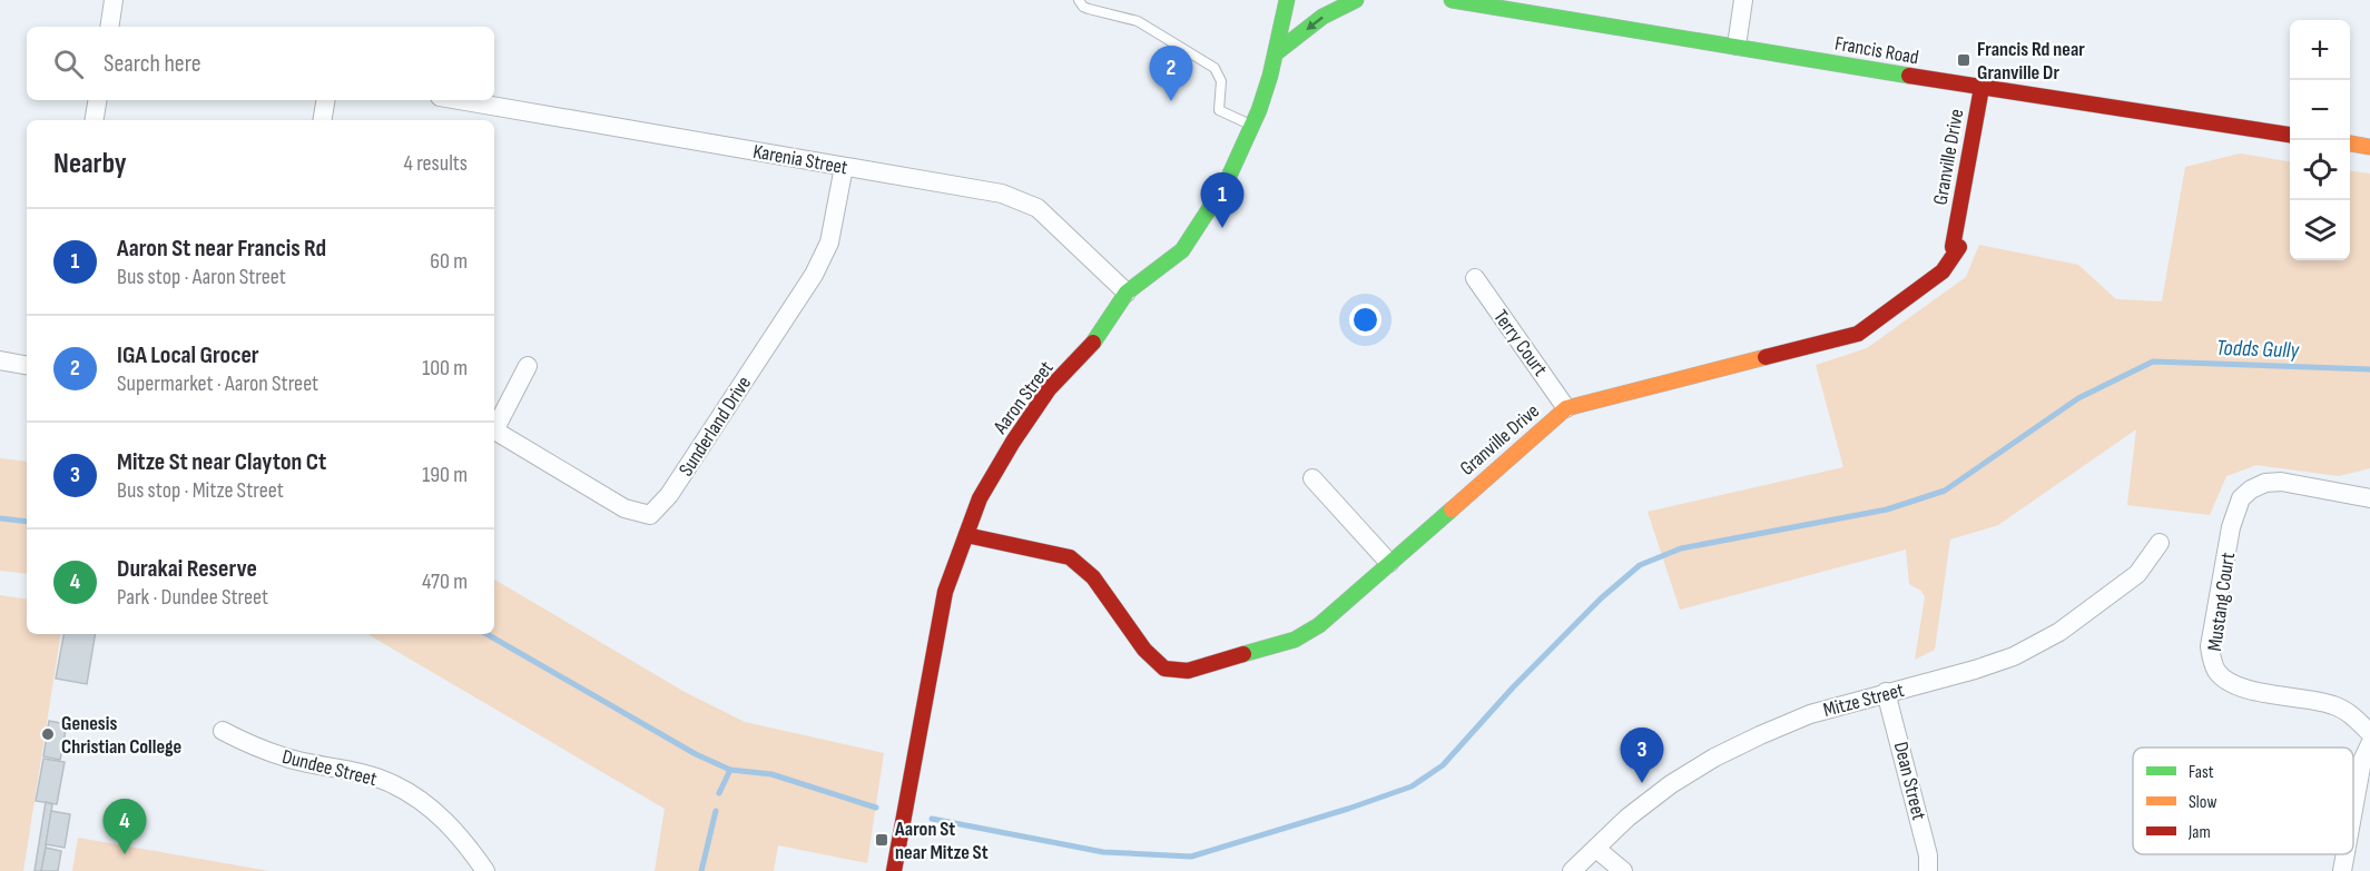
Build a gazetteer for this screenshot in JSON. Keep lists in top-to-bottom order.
{
  "streets": {
    "street": [
      "Francis Road",
      "Granville Drive",
      "Karenia Street",
      "Terry Court",
      "Aaron Street",
      "Sunderland Drive",
      "Mustang Court",
      "Mitze Street",
      "Dundee Street",
      "Dean Street"
    ]
  },
  "crossings": [
    ["Francis Road", "Granville Drive"],
    ["Granville Drive", "Terry Court"],
    ["Granville Drive", "Aaron Street"],
    ["Karenia Street", "Aaron Street"],
    ["Karenia Street", "Sunderland Drive"],
    ["Mitze Street", "Dean Street"]
  ],
  "water": ["Todds Gully"],
  "places": {
    "transit": ["Francis Rd near Granville Dr", "Aaron St near Mitze St"],
    "other": ["Genesis Christian College"]
  },
  "legend": ["Fast", "Slow", "Jam"],
  "page": {
    "map_buttons": ["+", "−"],
    "search": "Search here",
    "pins": [
      "2",
      "1",
      "3",
      "4"
    ],
    "heading": ["Nearby", "4 results"],
    "list": [
      {
        "mark": "1",
        "name": "Aaron St near Francis Rd",
        "note": "Bus stop · Aaron Street",
        "value": "60 m"
      },
      {
        "mark": "2",
        "name": "IGA Local Grocer",
        "note": "Supermarket · Aaron Street",
        "value": "100 m"
      },
      {
        "mark": "3",
        "name": "Mitze St near Clayton Ct",
        "note": "Bus stop · Mitze Street",
        "value": "190 m"
      },
      {
        "mark": "4",
        "name": "Durakai Reserve",
        "note": "Park · Dundee Street",
        "value": "470 m"
      }
    ]
  }
}
